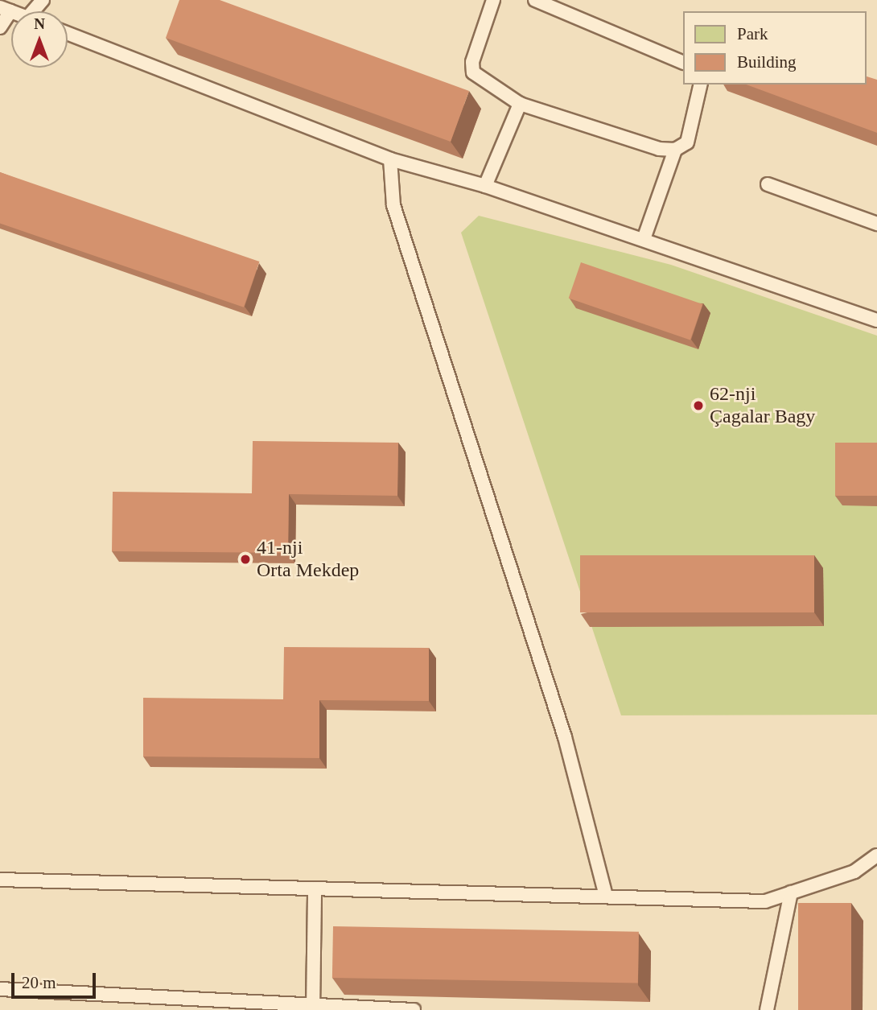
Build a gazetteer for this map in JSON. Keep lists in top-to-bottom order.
{
  "places": ["62-nji Çagalar Bagy", "41-nji Orta Mekdep"],
  "legend": ["Park", "Building"],
  "scale_bar": "20 m",
  "north": "top"
}
